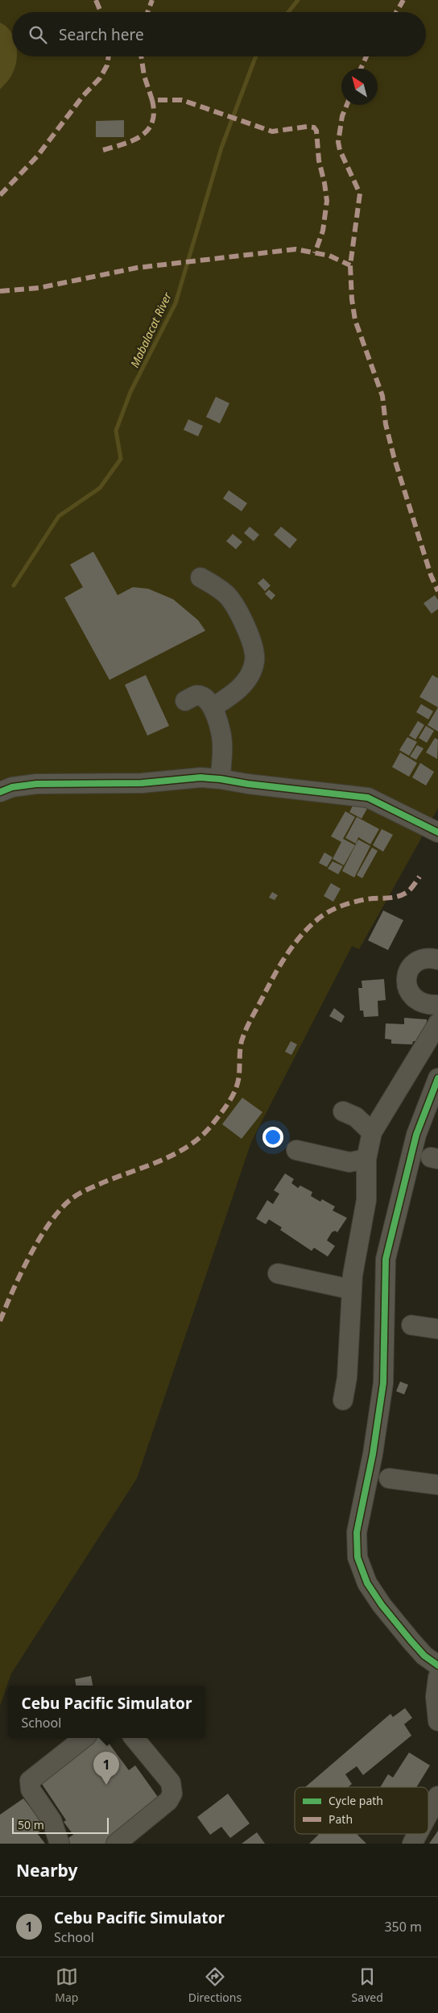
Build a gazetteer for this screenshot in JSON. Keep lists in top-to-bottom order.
{
  "water": ["Mabalacat River"],
  "legend": ["Cycle path", "Path"],
  "scale_bar": "50 m",
  "north": "top left",
  "page": {
    "search": "Search here",
    "popup": ["Cebu Pacific Simulator", "School"],
    "pins": "1",
    "scale": "50 m",
    "heading": "Nearby",
    "list": [
      {
        "mark": "1",
        "name": "Cebu Pacific Simulator",
        "note": "School",
        "value": "350 m"
      }
    ],
    "nav": ["Map", "Directions", "Saved"]
  }
}
